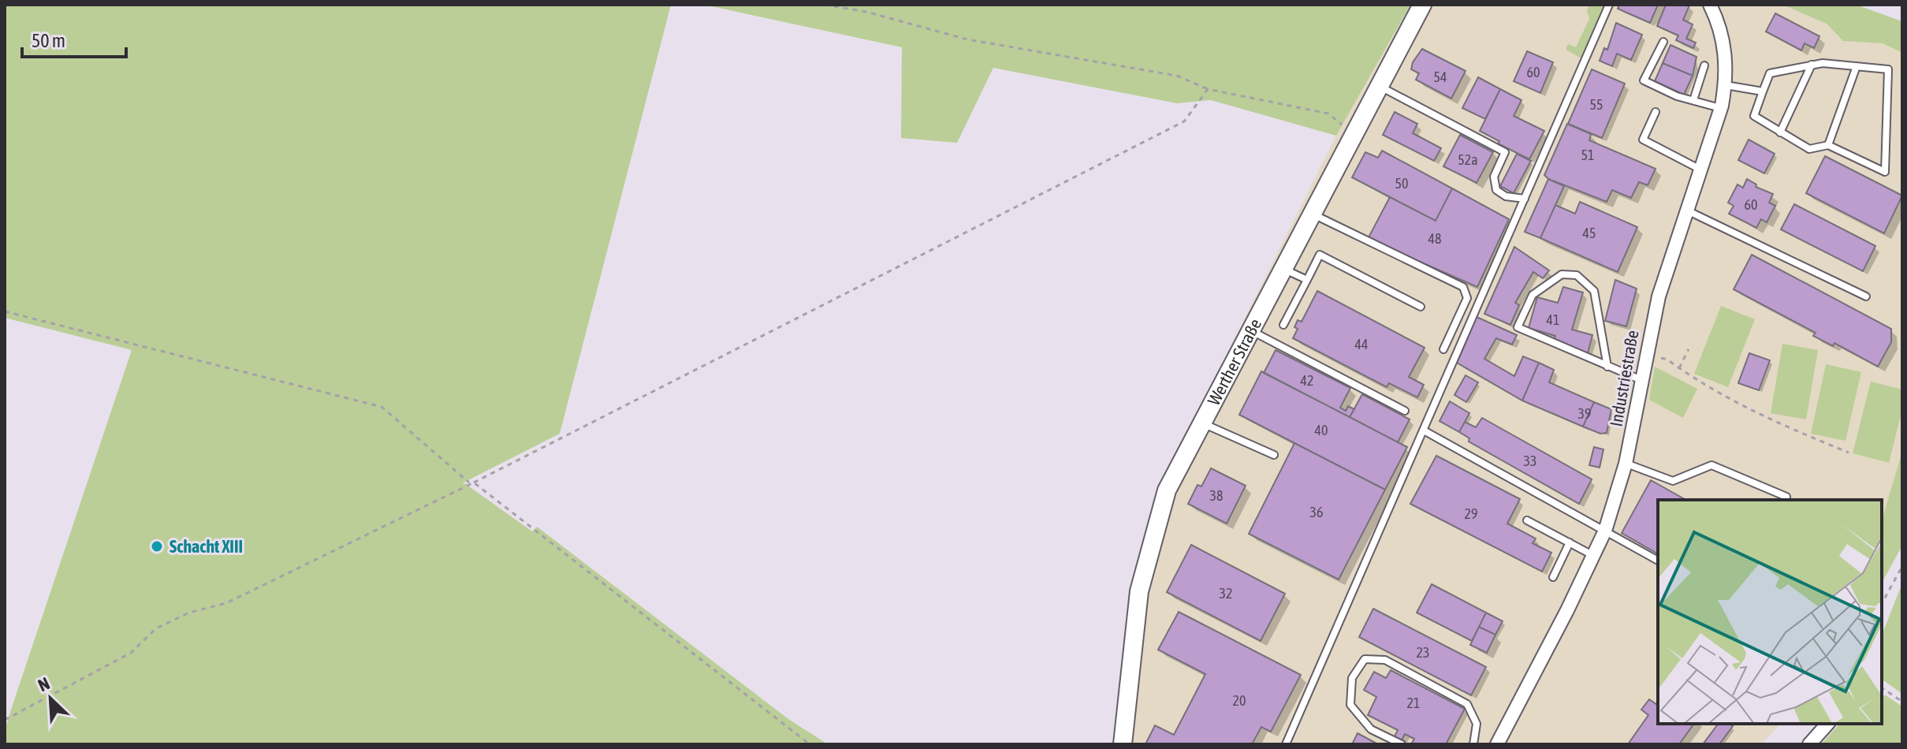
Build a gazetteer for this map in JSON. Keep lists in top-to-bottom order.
{
  "streets": {
    "street": ["Werther Straße", "Industriestraße"]
  },
  "places": ["Schacht XIII"],
  "house_numbers": [
    "60",
    "54",
    "55",
    "51",
    "52a",
    "50",
    "60",
    "45",
    "48",
    "41",
    "44",
    "42",
    "39",
    "40",
    "33",
    "38",
    "36",
    "29",
    "32",
    "23",
    "20",
    "21"
  ],
  "scale_bar": "50 m",
  "north": "top left"
}
